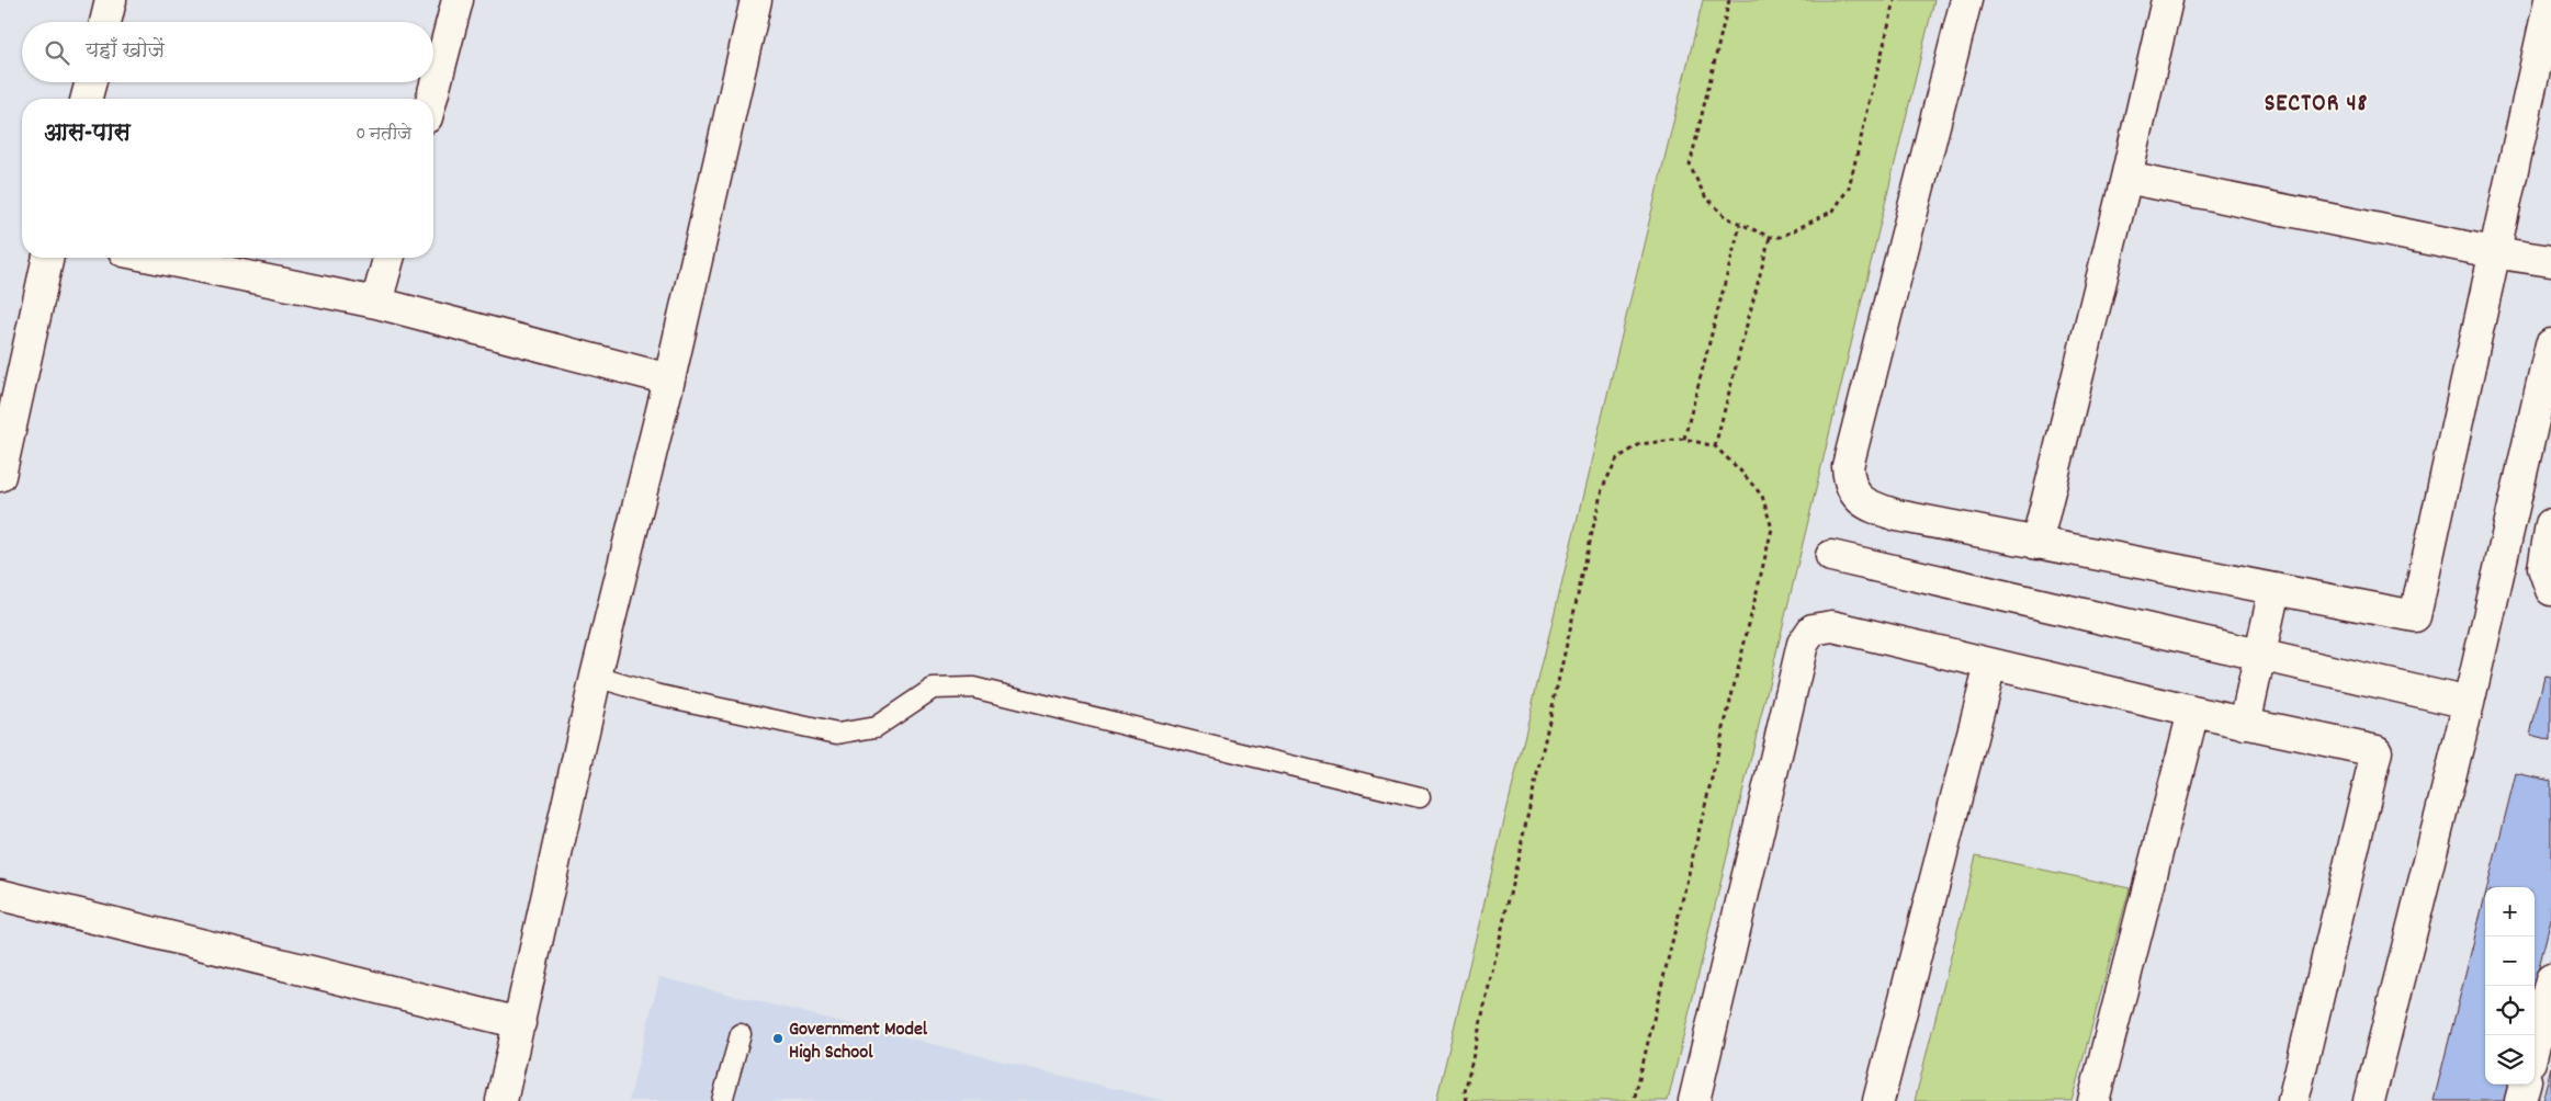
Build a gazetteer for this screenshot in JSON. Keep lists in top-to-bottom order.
{
  "districts": ["SECTOR 48"],
  "places": ["Government Model High School"],
  "page": {
    "search": "यहाँ खोजें",
    "heading": ["आस-पास", "0 नतीजे"],
    "map_buttons": ["+", "−"]
  }
}
